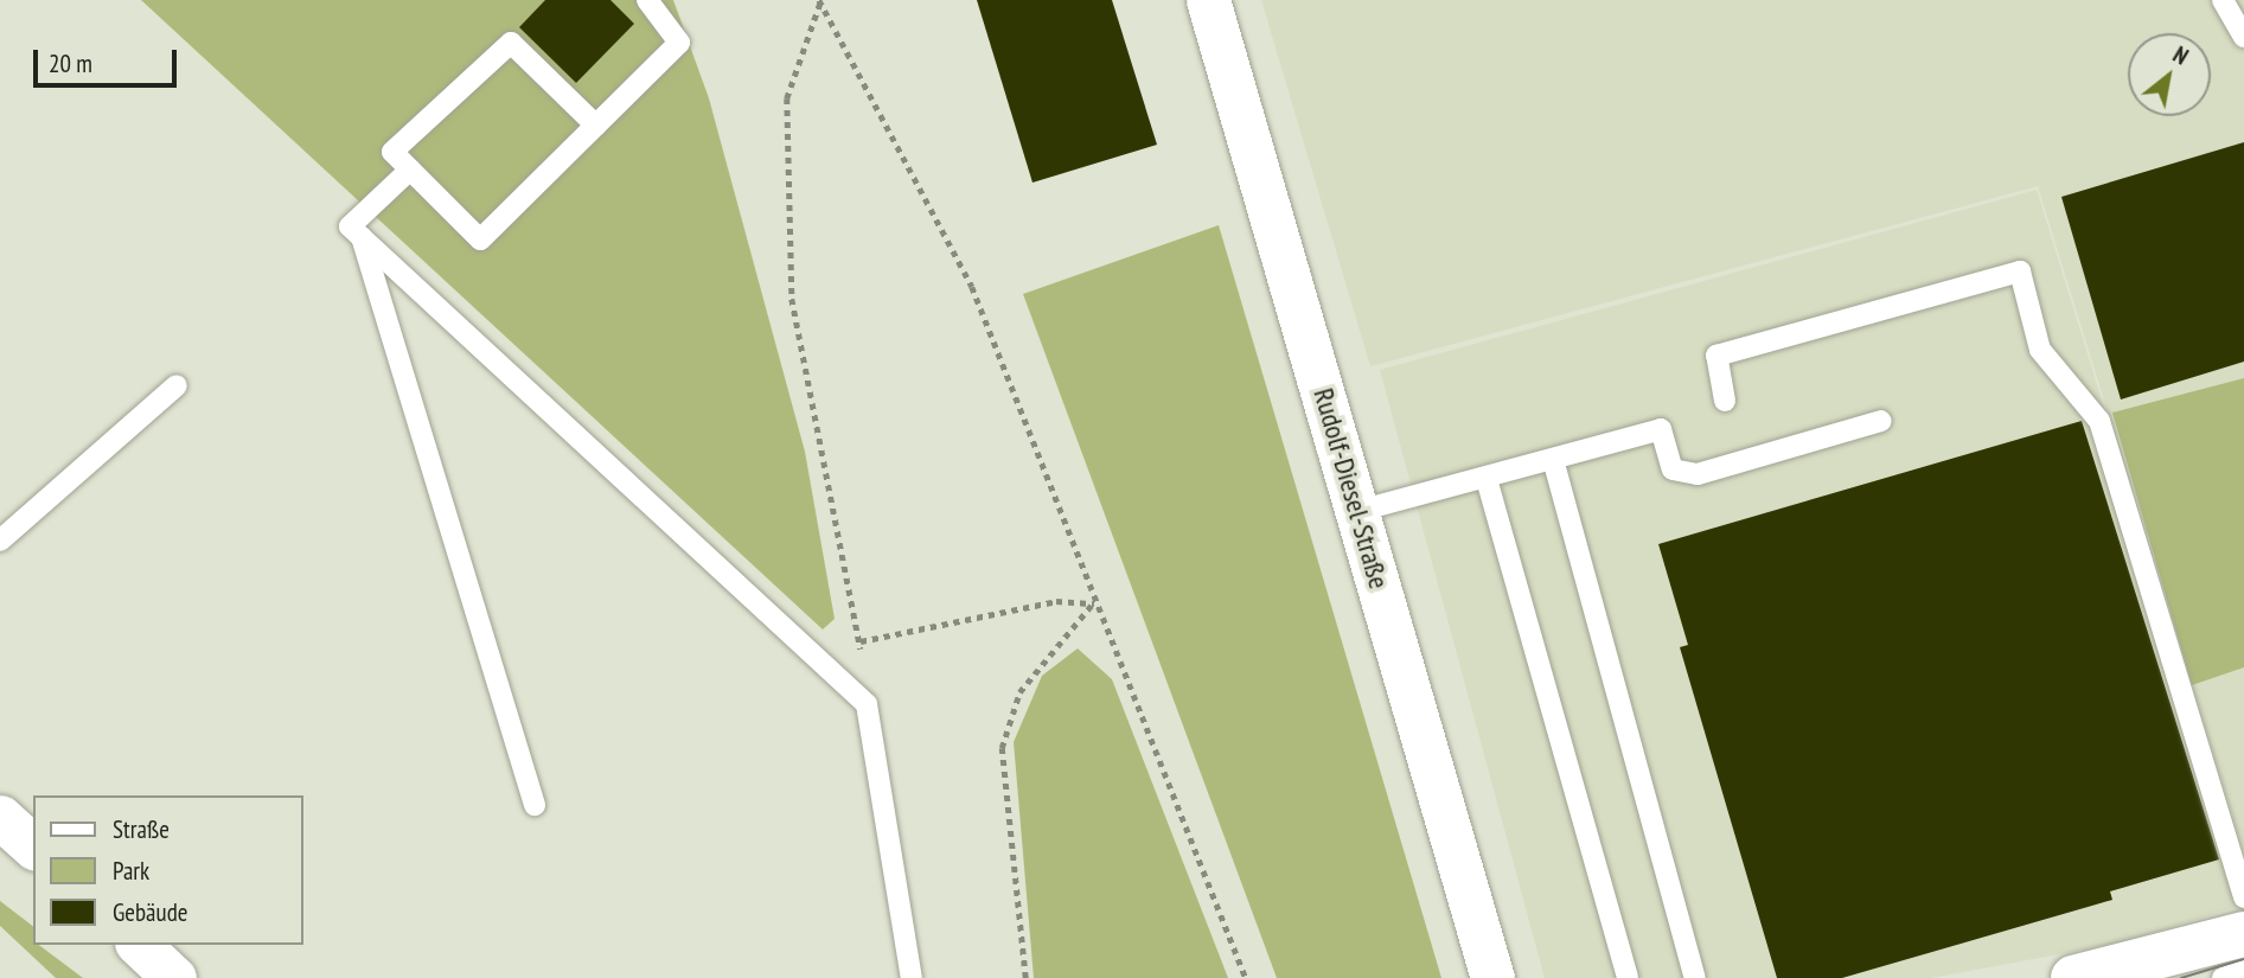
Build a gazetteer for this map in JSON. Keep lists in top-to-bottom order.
{
  "streets": {
    "street": ["Rudolf-Diesel-Straße"]
  },
  "legend": ["Straße", "Park", "Gebäude"],
  "scale_bar": "20 m",
  "north": "top right"
}
